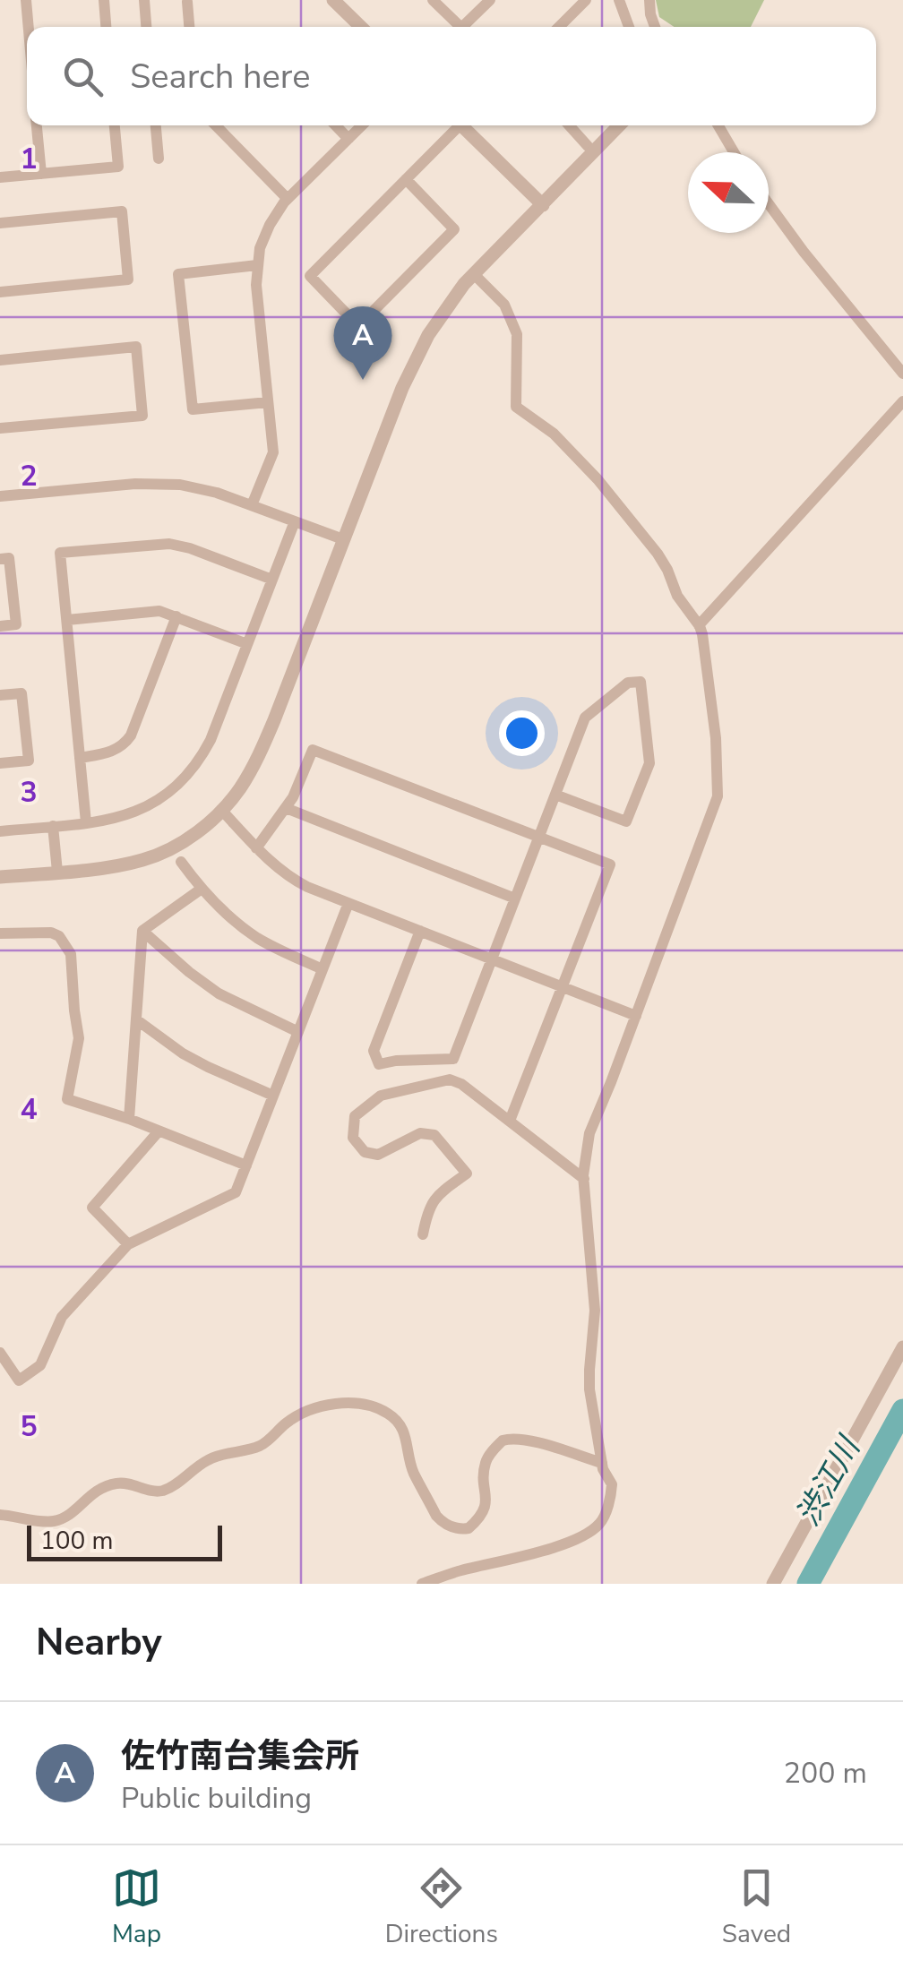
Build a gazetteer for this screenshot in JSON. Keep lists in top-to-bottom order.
{
  "water": ["渋江川"],
  "scale_bar": "100 m",
  "north": "left",
  "page": {
    "search": "Search here",
    "pins": "A",
    "scale": "100 m",
    "heading": "Nearby",
    "list": [
      {
        "mark": "A",
        "name": "佐竹南台集会所",
        "note": "Public building",
        "value": "200 m"
      }
    ],
    "nav": ["Map", "Directions", "Saved"]
  },
  "grid": {
    "rows": [
      "1",
      "2",
      "3",
      "4",
      "5"
    ]
  }
}
